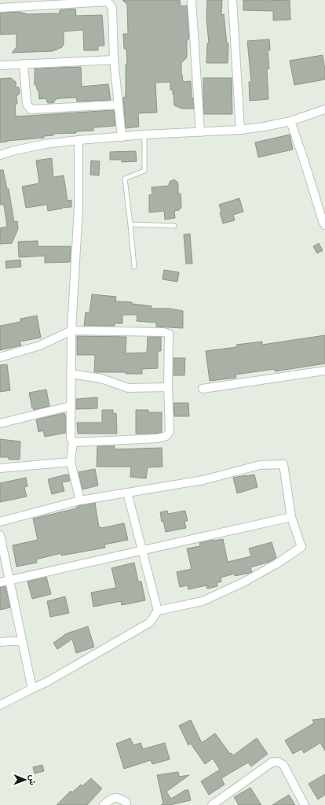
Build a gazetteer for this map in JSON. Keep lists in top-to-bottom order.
{
  "north": "right"
}
